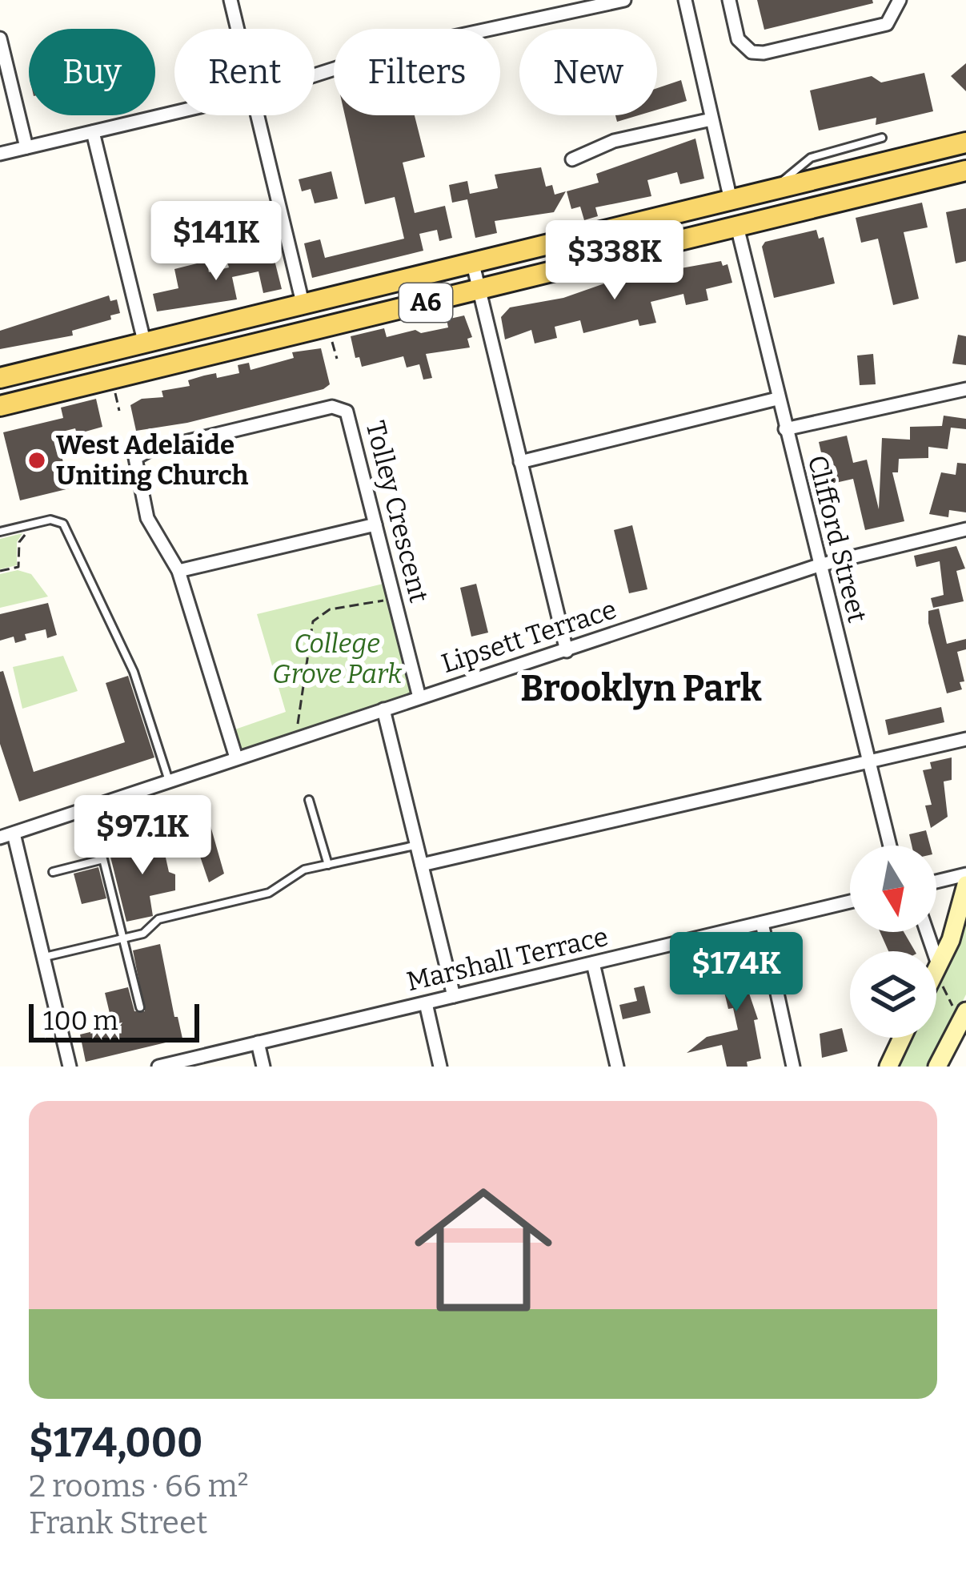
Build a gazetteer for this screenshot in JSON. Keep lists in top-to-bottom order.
{
  "streets": {
    "main road": ["A6"],
    "street": [
      "Tolley Crescent",
      "Clifford Street",
      "Lipsett Terrace",
      "Marshall Terrace"
    ]
  },
  "crossings": [
    ["A6", "Clifford Street"],
    ["Tolley Crescent", "Lipsett Terrace"],
    ["Clifford Street", "Lipsett Terrace"]
  ],
  "districts": ["Brooklyn Park"],
  "parks": ["College Grove Park"],
  "places": ["West Adelaide Uniting Church"],
  "scale_bar": "100 m",
  "north": "bottom",
  "page": {
    "chip": [
      "Buy",
      "Rent",
      "Filters",
      "New"
    ],
    "price": [
      "$141K",
      "$338K",
      "$97.1K",
      "$174K"
    ],
    "scale": "100 m",
    "list": [
      {
        "name": "$174,000",
        "note": "2 rooms · 66 m² · Frank Street"
      }
    ]
  }
}
